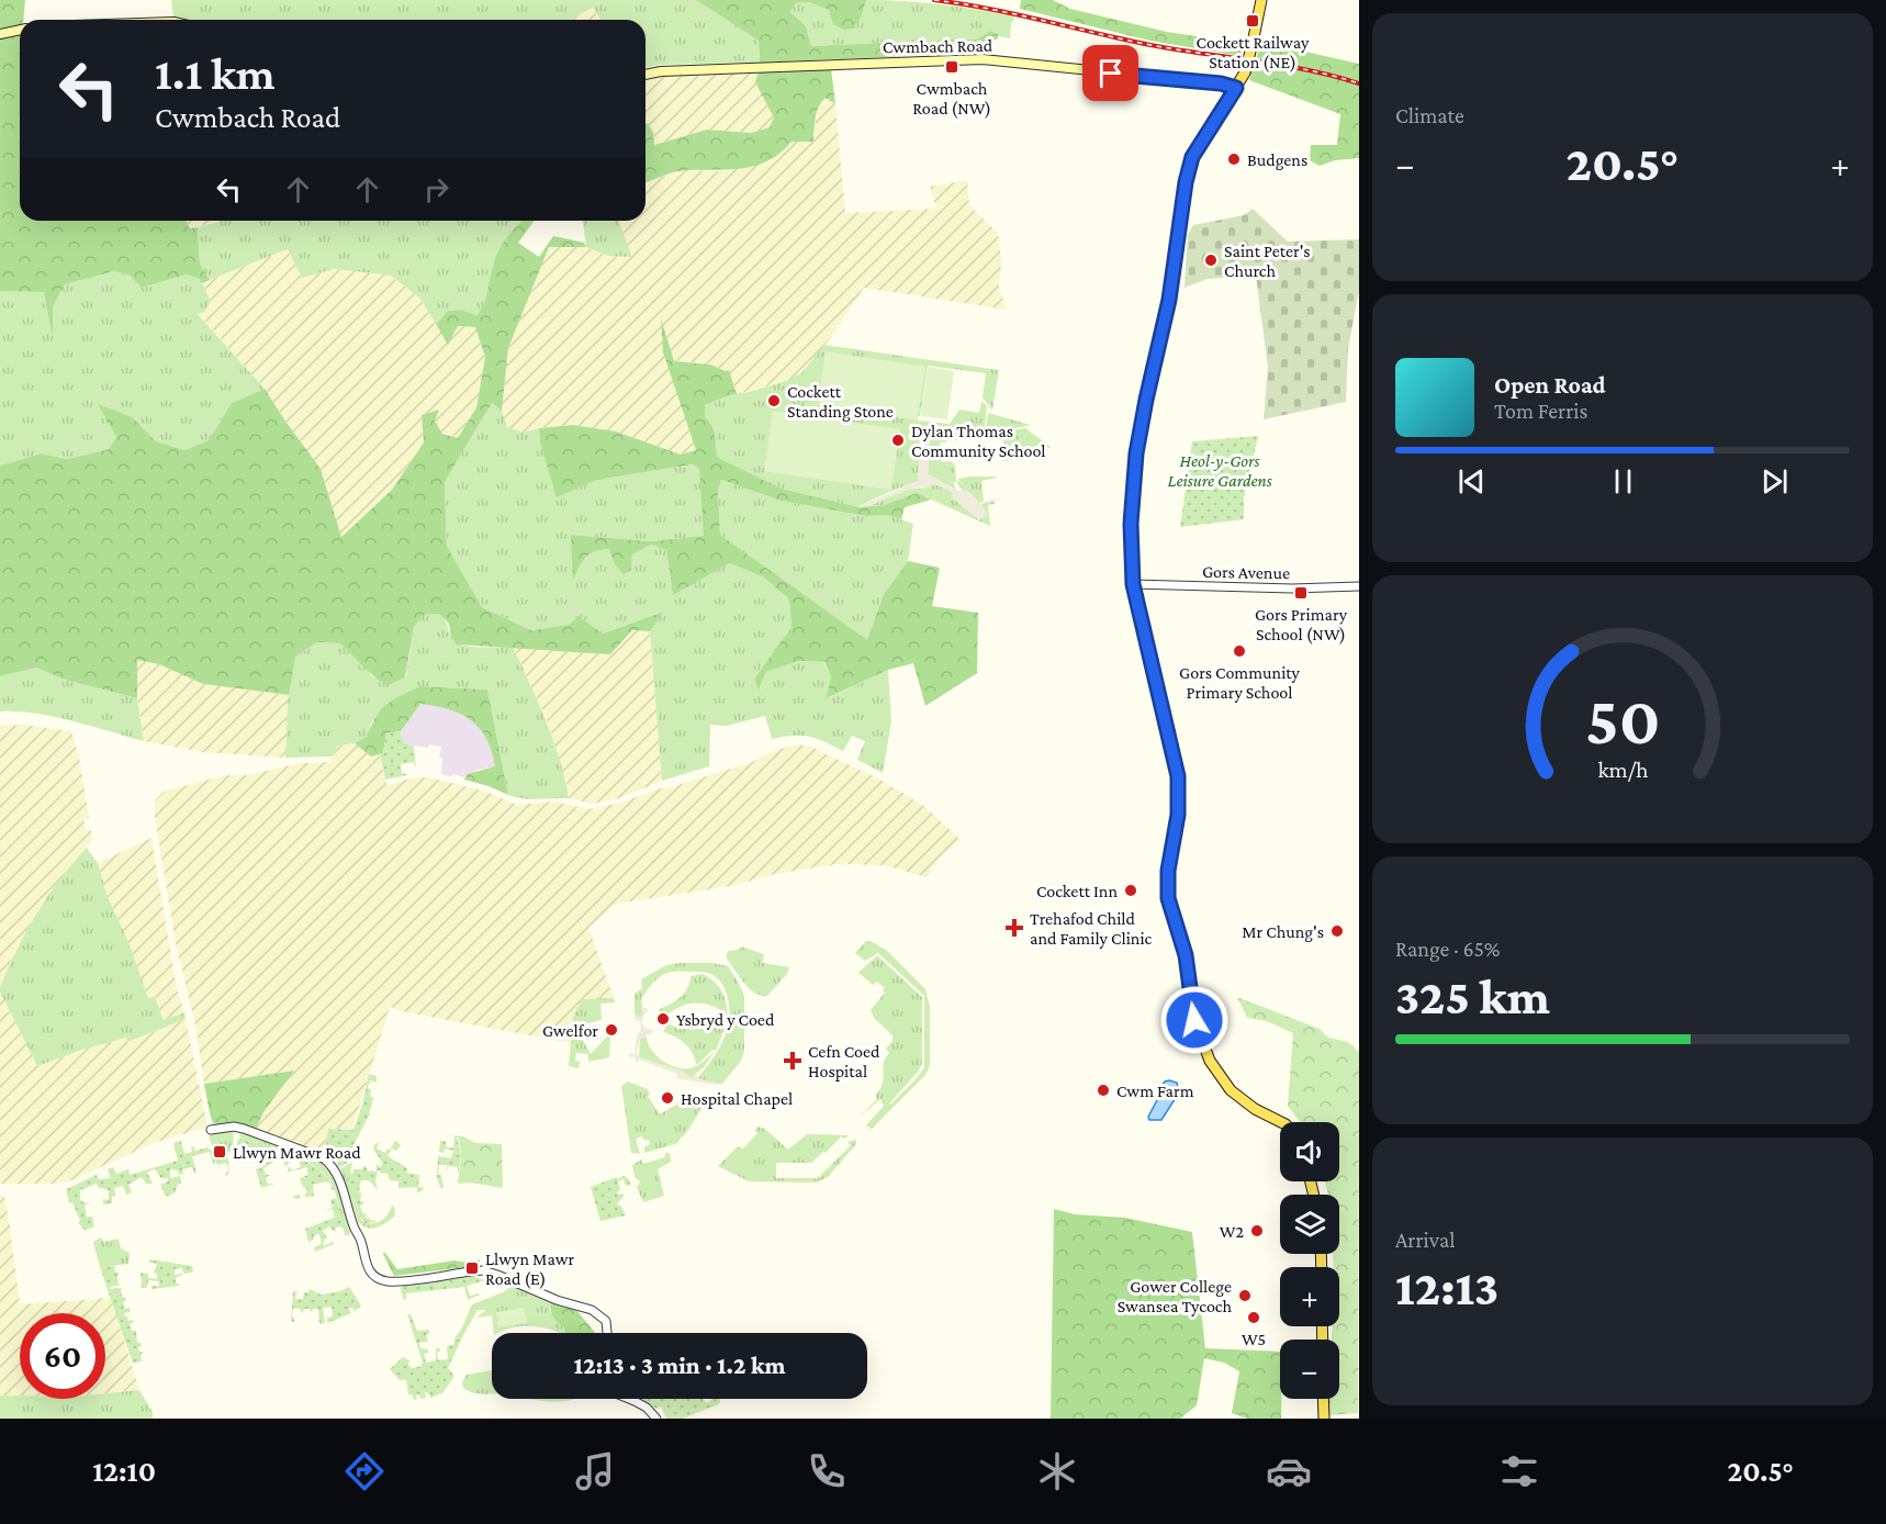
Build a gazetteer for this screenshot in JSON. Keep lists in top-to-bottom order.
{
  "streets": {
    "main road": ["Cwmbach Road"],
    "street": ["Gors Avenue"]
  },
  "parks": ["Heol-y-Gors Leisure Gardens"],
  "places": {
    "transit": [
      "Cockett Railway Station (NE)",
      "Cwmbach Road (NW)",
      "Gors Primary School (NW)",
      "Llwyn Mawr Road",
      "Llwyn Mawr Road (E)"
    ],
    "other": [
      "Budgens",
      "Saint Peter's Church",
      "Cockett Standing Stone",
      "Dylan Thomas Community School",
      "Gors Community Primary School",
      "Cockett Inn",
      "Mr Chung's",
      "Ysbryd y Coed",
      "Gwelfor",
      "Cwm Farm",
      "Hospital Chapel",
      "W2",
      "Gower College Swansea Tycoch",
      "W5"
    ],
    "health": ["Trehafod Child and Family Clinic", "Cefn Coed Hospital"]
  },
  "page": {
    "tile": [
      "Climate",
      ["Range · 65%", "325 km"],
      ["Arrival", "12:13"]
    ],
    "turn": ["1.1 km", "Cwmbach Road"],
    "heat": ["−", "20.5°", "+"],
    "song": ["Open Road", "Tom Ferris"],
    "map_buttons": ["+", "−"],
    "limit": "60",
    "trip": "12:13 · 3 min · 1.2 km",
    "tabs": ["12:10", "20.5°"],
    "gauge": ["50", "km/h"]
  }
}
